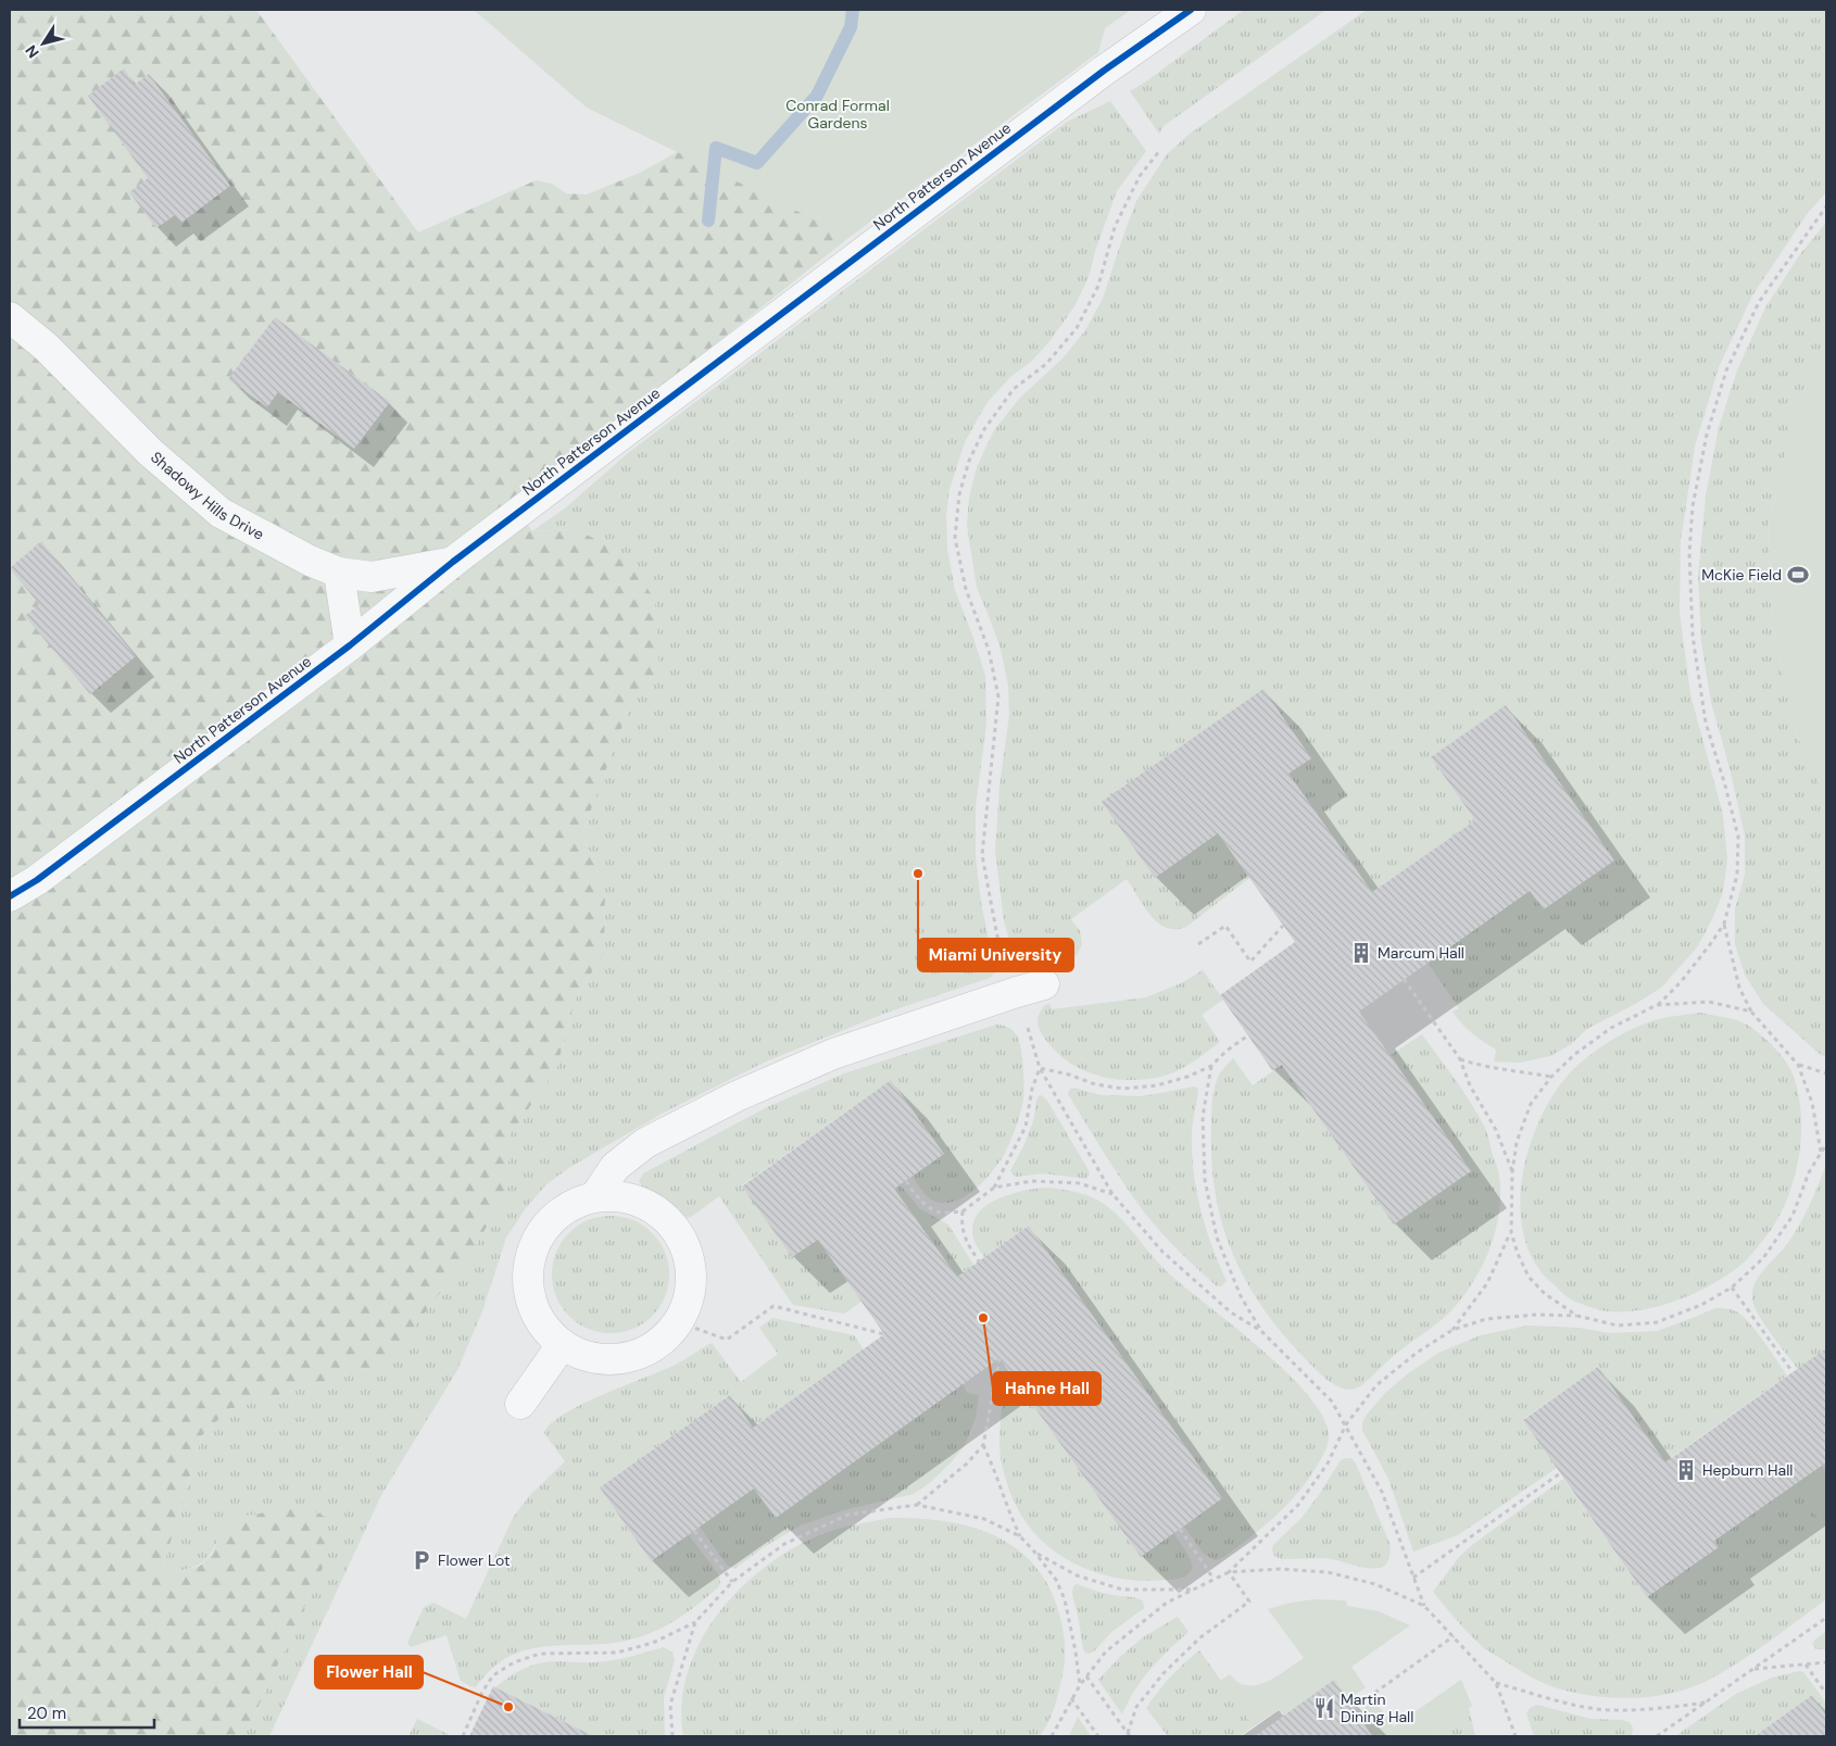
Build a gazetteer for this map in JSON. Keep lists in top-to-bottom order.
{
  "streets": {
    "street": ["North Patterson Avenue", "Shadowy Hills Drive"]
  },
  "crossings": [
    ["North Patterson Avenue", "Shadowy Hills Drive"]
  ],
  "parks": ["Conrad Formal Gardens"],
  "places": {
    "sports": ["McKie Field"],
    "other": ["Miami University", "Hahne Hall", "Flower Hall"],
    "building": ["Marcum Hall", "Hepburn Hall"],
    "parking": ["Flower Lot"],
    "restaurant": ["Martin Dining Hall"]
  },
  "scale_bar": "20 m",
  "north": "bottom left"
}
